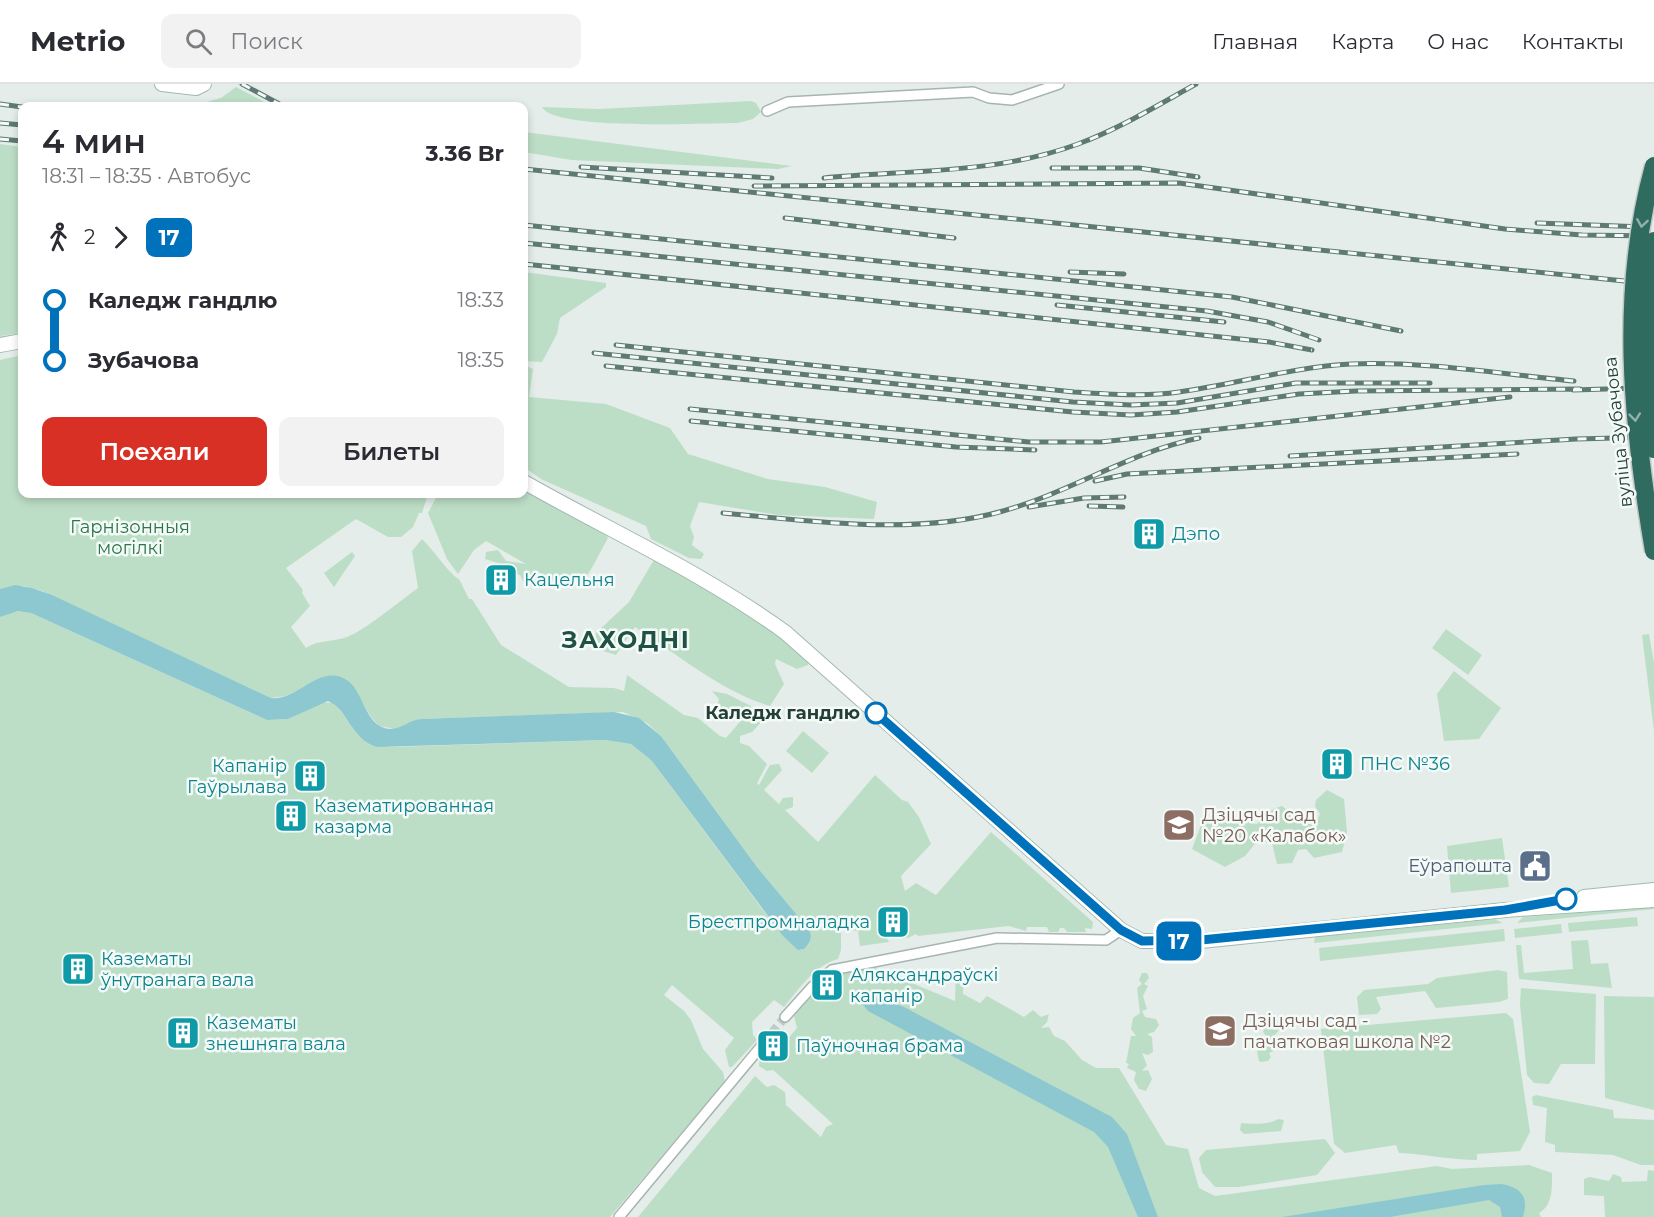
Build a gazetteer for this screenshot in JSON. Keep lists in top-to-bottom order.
{
  "streets": {
    "highway": ["вуліца Зубачова"]
  },
  "districts": ["ЗАХОДНІ"],
  "parks": ["Гарнізонныя могілкі"],
  "places": {
    "building": [
      "Дэпо",
      "Кацельня",
      "ПНС №36",
      "Капанір Гаўрылава",
      "Казематированная казарма",
      "Брестпромналадка",
      "Казематы ўнутранага вала",
      "Аляксандраўскі капанір",
      "Казематы знешняга вала",
      "Паўночная брама"
    ],
    "other": ["Каледж гандлю"],
    "school or university": ["Дзіцячы сад №20 «Калабок»", "Дзіцячы сад - пачатковая школа №2"],
    "public building": ["Еўрапошта"]
  },
  "lines": ["bus line 17"],
  "page": {
    "header": "Metrio",
    "search": "Поиск",
    "nav": [
      "Главная",
      "Карта",
      "О нас",
      "Контакты"
    ],
    "on_map": "17",
    "heading": ["4 мин", "18:31 – 18:35 · Автобус", "3.36 Br"],
    "legs": ["2", "17"],
    "list": [
      {
        "name": "Каледж гандлю",
        "value": "18:33"
      },
      {
        "name": "Зубачова",
        "value": "18:35"
      }
    ],
    "buttons": ["Поехали", "Билеты"]
  }
}
